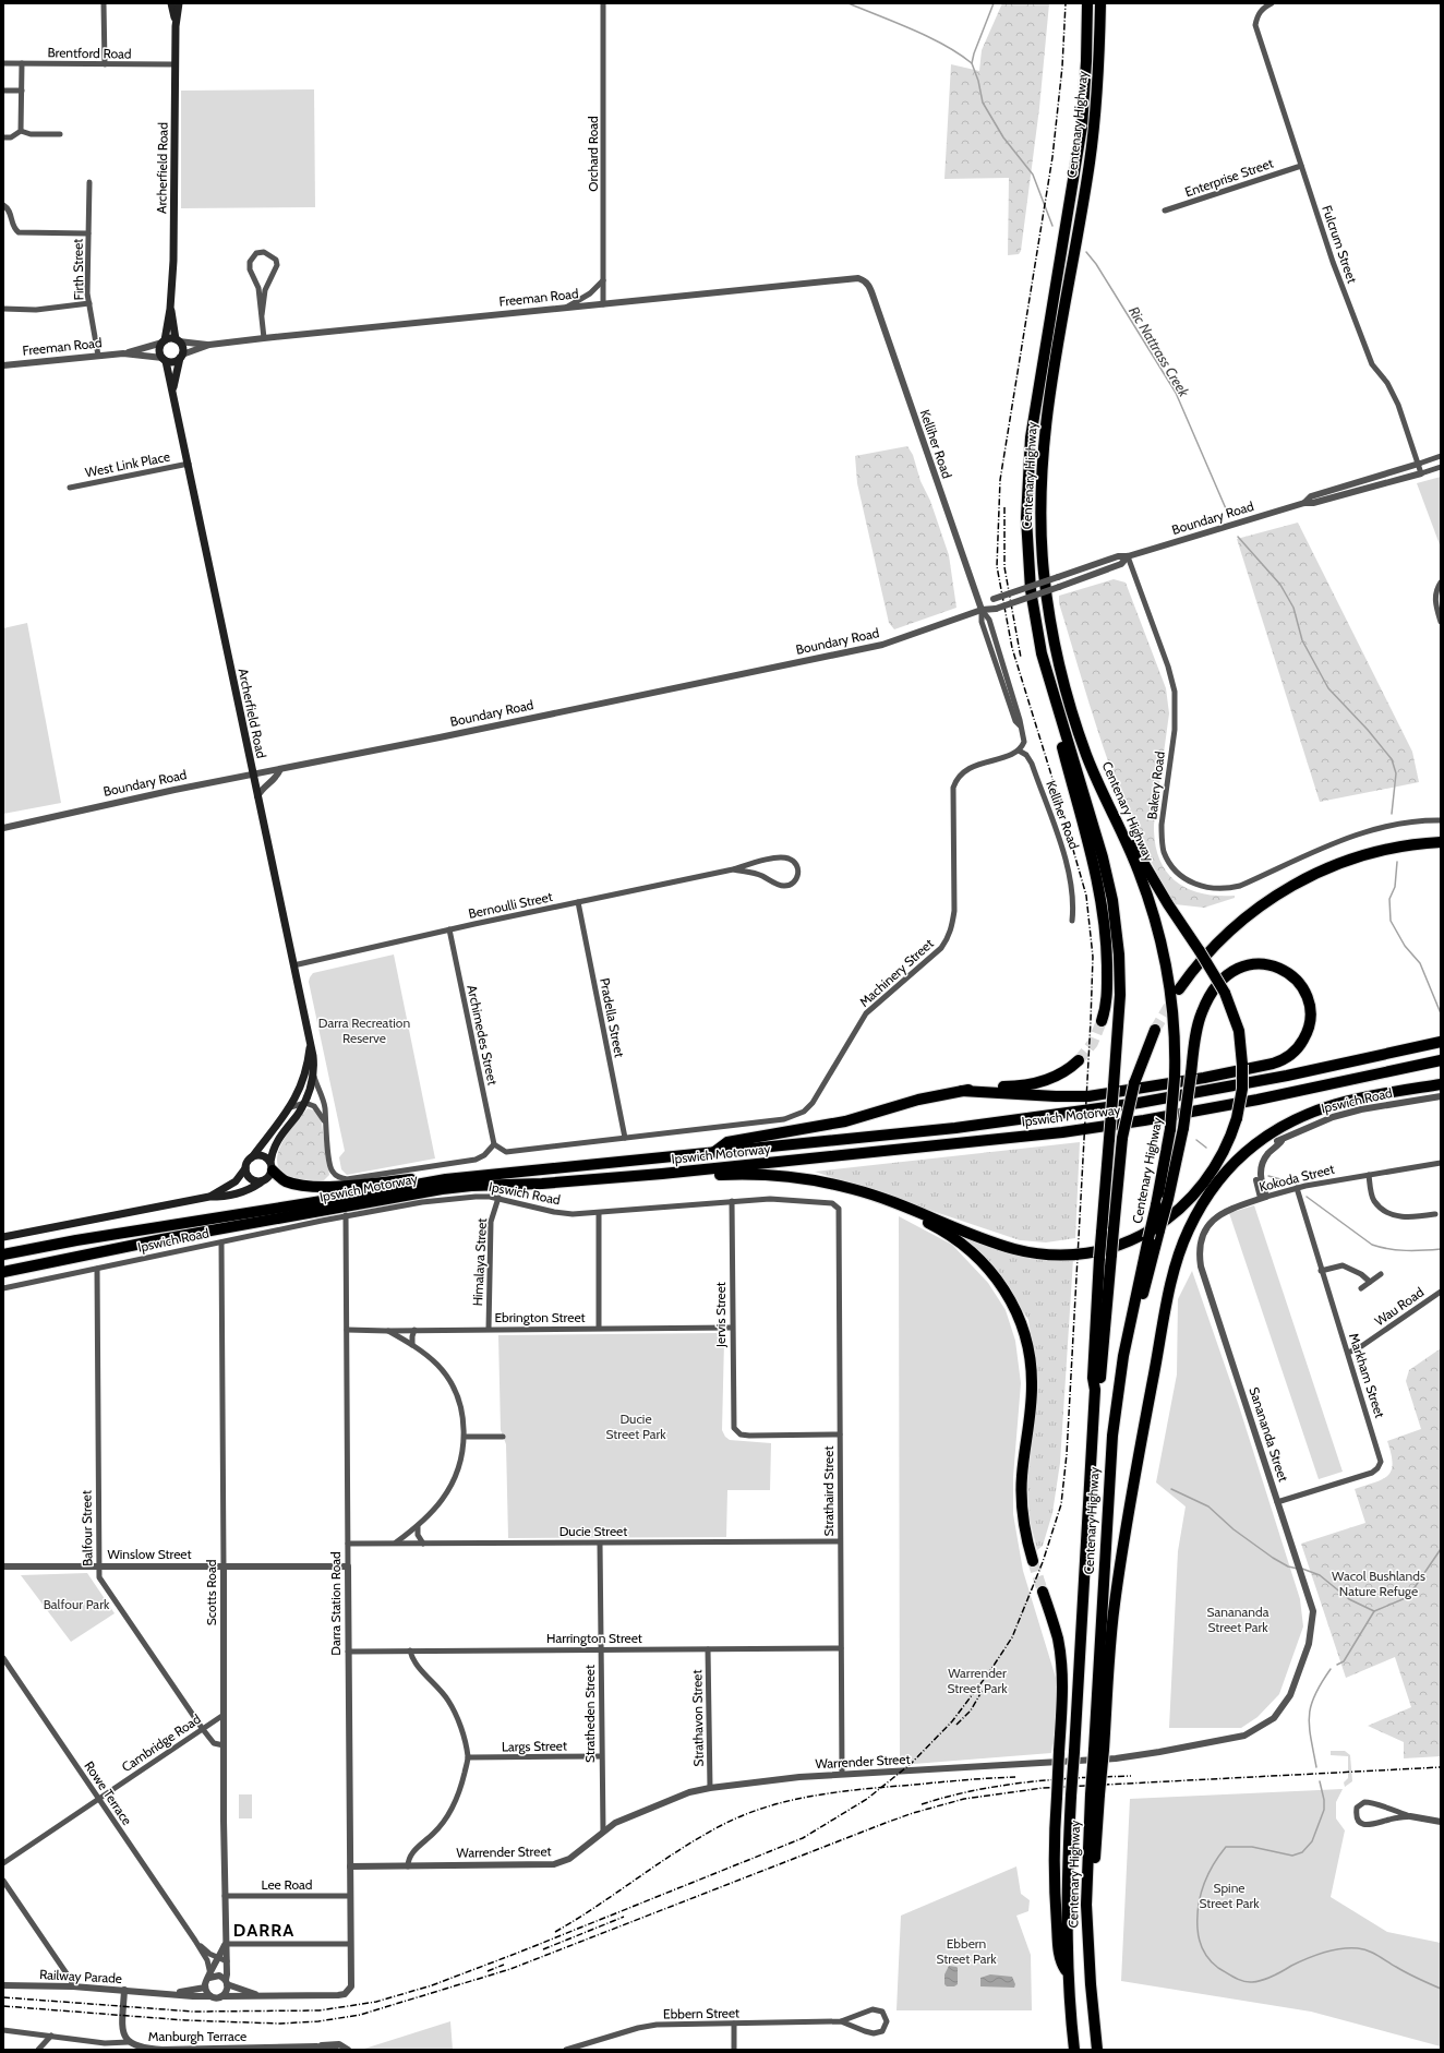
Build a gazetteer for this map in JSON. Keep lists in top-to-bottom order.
{
  "streets": {
    "highway": ["Centenary Highway", "Ipswich Motorway"],
    "main road": ["Archerfield Road"],
    "street": [
      "Brentford Road",
      "Orchard Road",
      "Enterprise Street",
      "Fulcrum Street",
      "Firth Street",
      "Freeman Road",
      "Kelliher Road",
      "West Link Place",
      "Boundary Road",
      "Bakery Road",
      "Bernoulli Street",
      "Machinery Street",
      "Pradella Street",
      "Archimedes Street",
      "Ipswich Road",
      "Kokoda Street",
      "Himalaya Street",
      "Wau Road",
      "Jervis Street",
      "Ebrington Street",
      "Markham Street",
      "Sanananda Street",
      "Strathaird Street",
      "Balfour Street",
      "Ducie Street",
      "Winslow Street",
      "Scotts Road",
      "Darra Station Road",
      "Harrington Street",
      "Stratheden Street",
      "Strathavon Street",
      "Cambridge Road",
      "Largs Street",
      "Warrender Street",
      "Rowe Terrace",
      "Lee Road",
      "Railway Parade",
      "Ebbern Street",
      "Manburgh Terrace"
    ]
  },
  "crossings": [
    ["Brentford Road", "Archerfield Road"],
    ["Orchard Road", "Freeman Road"],
    ["Archerfield Road", "Freeman Road"],
    ["Archerfield Road", "West Link Place"],
    ["Archerfield Road", "Boundary Road"],
    ["Archerfield Road", "Bernoulli Street"],
    ["Enterprise Street", "Fulcrum Street"],
    ["Fulcrum Street", "Boundary Road"],
    ["Firth Street", "Freeman Road"],
    ["Freeman Road", "Kelliher Road"],
    ["Kelliher Road", "Boundary Road"],
    ["Kelliher Road", "Machinery Street"],
    ["Boundary Road", "Bakery Road"],
    ["Bernoulli Street", "Pradella Street"],
    ["Bernoulli Street", "Archimedes Street"],
    ["Machinery Street", "Pradella Street"],
    ["Ipswich Road", "Kokoda Street"],
    ["Ipswich Road", "Himalaya Street"],
    ["Ipswich Road", "Jervis Street"],
    ["Ipswich Road", "Strathaird Street"],
    ["Ipswich Road", "Balfour Street"],
    ["Ipswich Road", "Scotts Road"],
    ["Ipswich Road", "Darra Station Road"],
    ["Kokoda Street", "Markham Street"],
    ["Kokoda Street", "Sanananda Street"],
    ["Himalaya Street", "Ebrington Street"],
    ["Wau Road", "Markham Street"],
    ["Jervis Street", "Ebrington Street"],
    ["Jervis Street", "Strathaird Street"],
    ["Ebrington Street", "Darra Station Road"],
    ["Markham Street", "Sanananda Street"],
    ["Sanananda Street", "Warrender Street"],
    ["Strathaird Street", "Ducie Street"],
    ["Strathaird Street", "Harrington Street"],
    ["Strathaird Street", "Warrender Street"],
    ["Balfour Street", "Winslow Street"],
    ["Balfour Street", "Scotts Road"],
    ["Balfour Street", "Cambridge Road"],
    ["Ducie Street", "Darra Station Road"],
    ["Ducie Street", "Stratheden Street"],
    ["Winslow Street", "Scotts Road"],
    ["Winslow Street", "Darra Station Road"],
    ["Scotts Road", "Cambridge Road"],
    ["Scotts Road", "Rowe Terrace"],
    ["Scotts Road", "Lee Road"],
    ["Scotts Road", "Railway Parade"],
    ["Darra Station Road", "Harrington Street"],
    ["Darra Station Road", "Warrender Street"],
    ["Darra Station Road", "Lee Road"],
    ["Harrington Street", "Stratheden Street"],
    ["Harrington Street", "Strathavon Street"],
    ["Stratheden Street", "Largs Street"],
    ["Stratheden Street", "Warrender Street"],
    ["Strathavon Street", "Warrender Street"],
    ["Cambridge Road", "Rowe Terrace"],
    ["Rowe Terrace", "Railway Parade"]
  ],
  "districts": ["DARRA"],
  "water": ["Ric Nattrass Creek"],
  "parks": [
    "Darra Recreation Reserve",
    "Ducie Street Park",
    "Wacol Bushlands Nature Refuge",
    "Balfour Park",
    "Sanananda Street Park",
    "Warrender Street Park",
    "Spine Street Park",
    "Ebbern Street Park"
  ]
}
